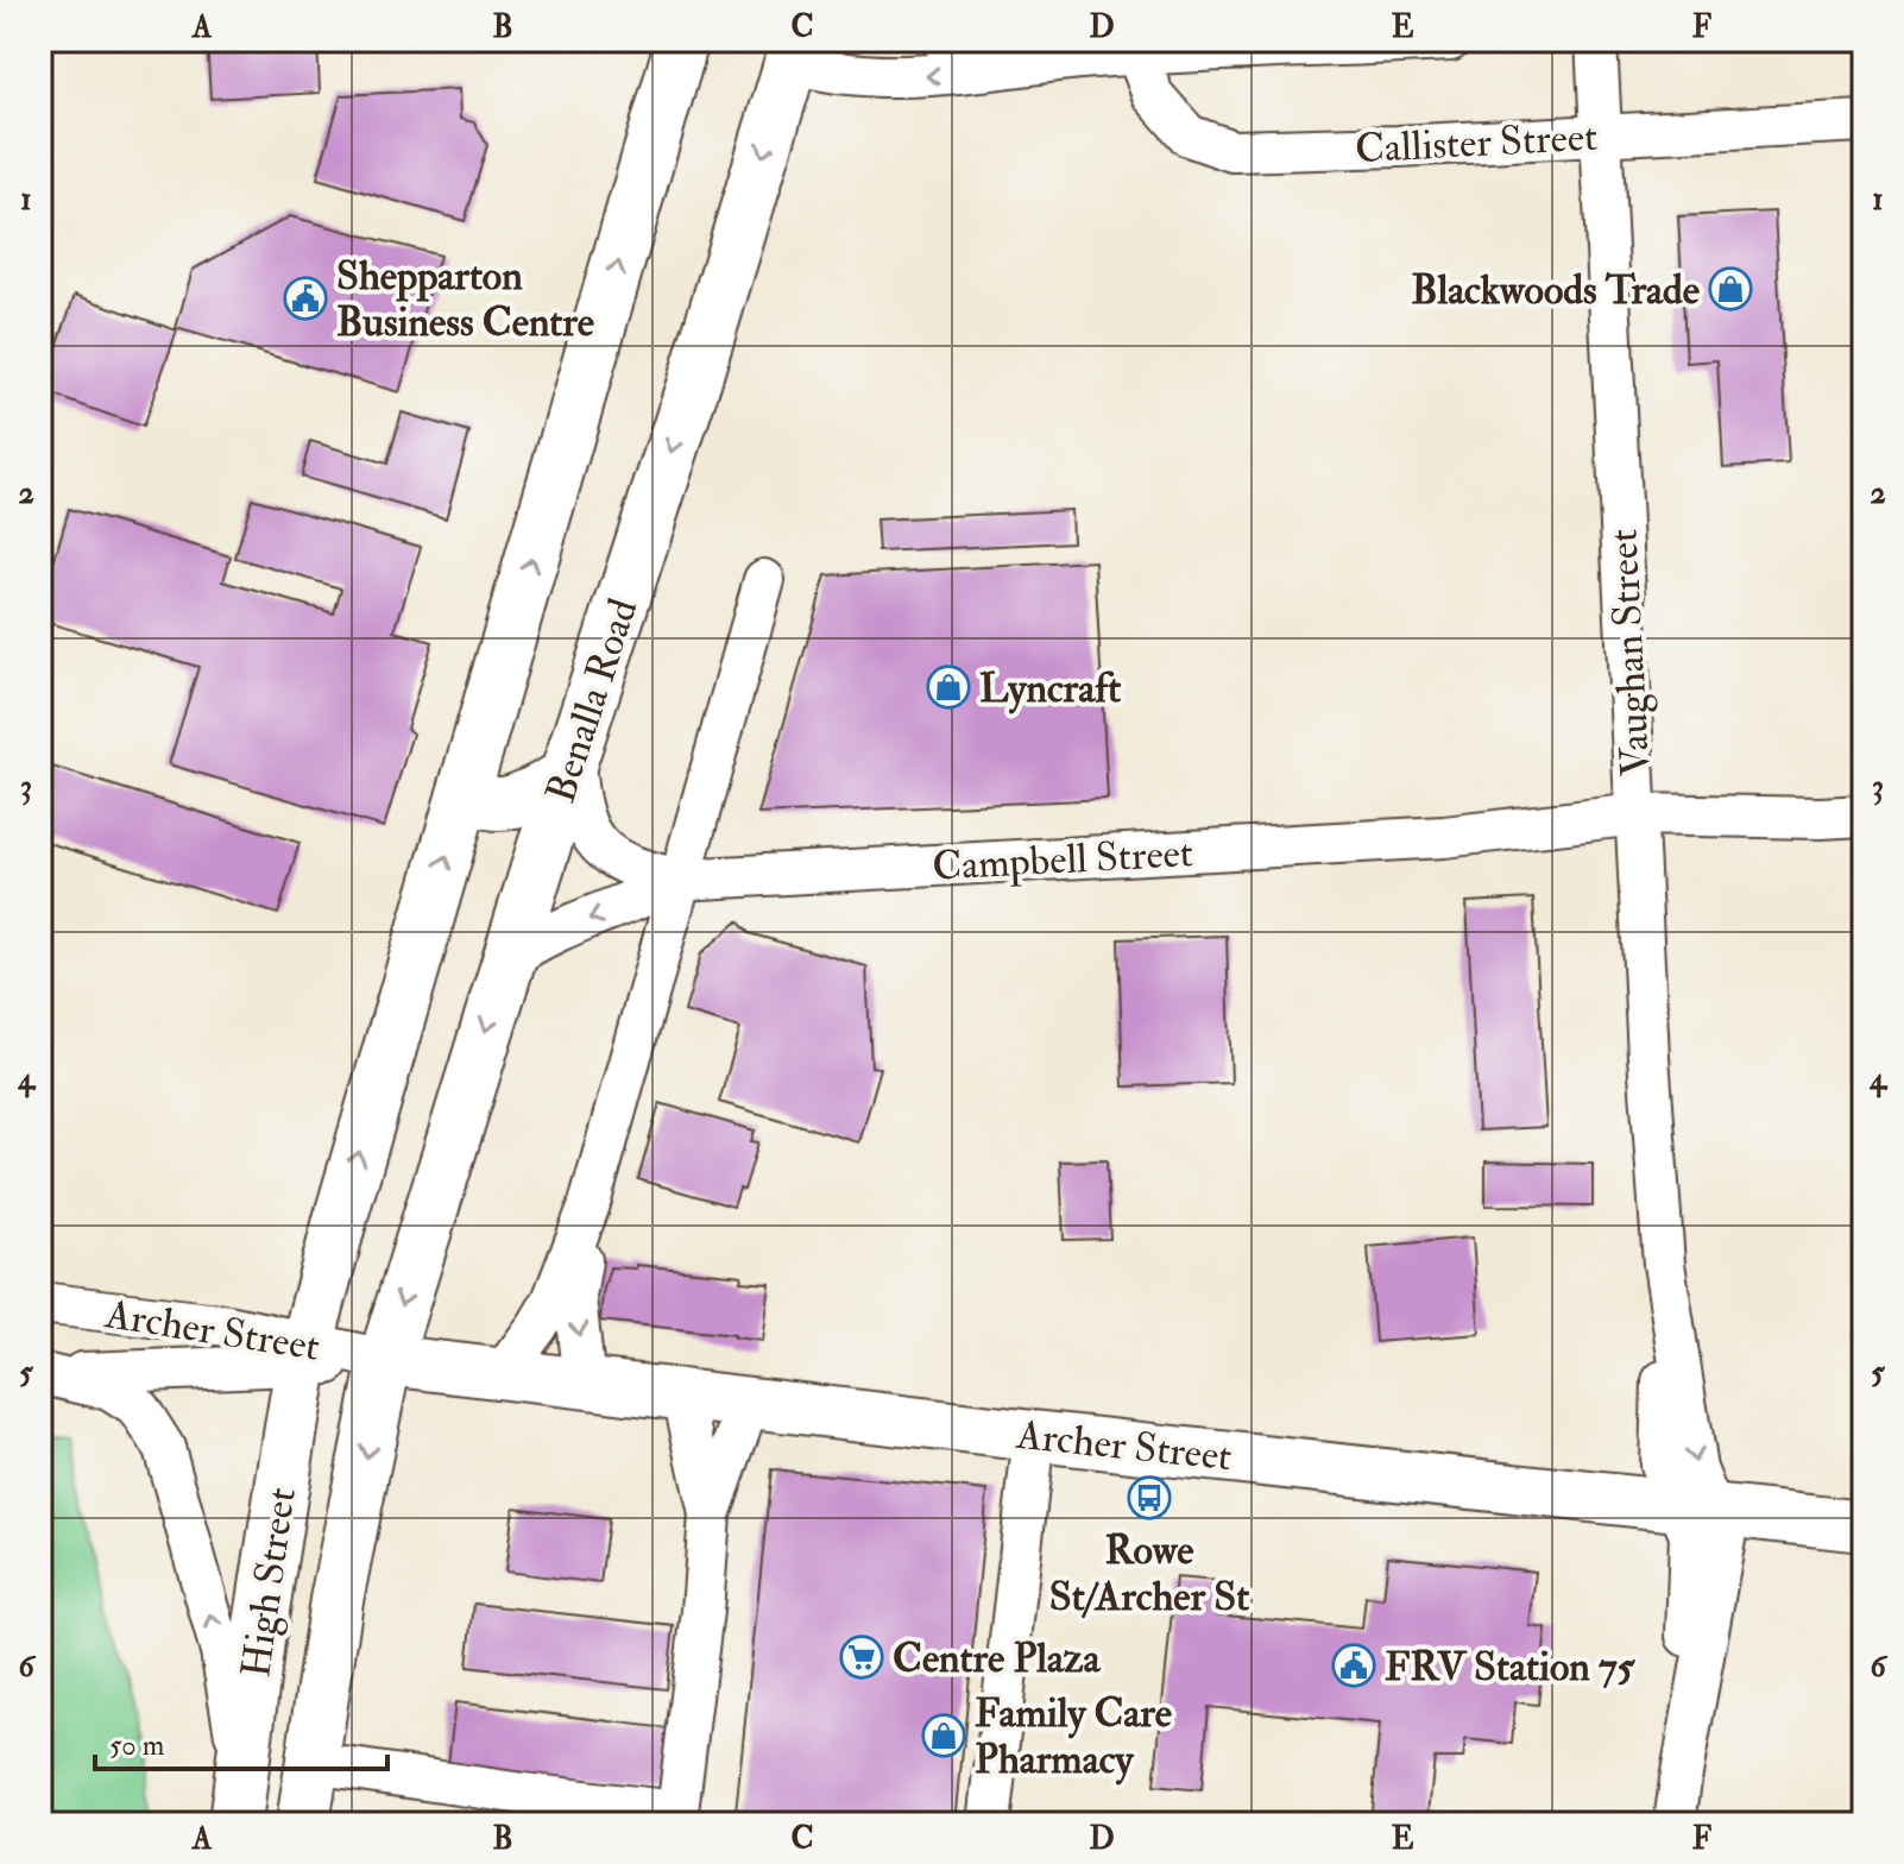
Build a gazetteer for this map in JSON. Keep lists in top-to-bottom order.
{
  "streets": {
    "highway": ["Benalla Road", "High Street"],
    "main road": ["Archer Street"],
    "street": ["Callister Street", "Vaughan Street", "Campbell Street"]
  },
  "crossings": [
    ["Callister Street", "Vaughan Street"],
    ["Vaughan Street", "Campbell Street"],
    ["Vaughan Street", "Archer Street"],
    ["Benalla Road", "Archer Street"],
    ["Benalla Road", "High Street"],
    ["Archer Street", "High Street"]
  ],
  "places": {
    "shop": ["Blackwoods Trade", "Lyncraft", "Family Care Pharmacy"],
    "public building": ["Shepparton Business Centre", "FRV Station 75"],
    "bus stop": ["Rowe St/Archer St"],
    "supermarket": ["Centre Plaza"]
  },
  "scale_bar": "50 m",
  "grid": {
    "columns": [
      "A",
      "B",
      "C",
      "D",
      "E",
      "F"
    ],
    "rows": [
      "1",
      "2",
      "3",
      "4",
      "5",
      "6"
    ]
  }
}
